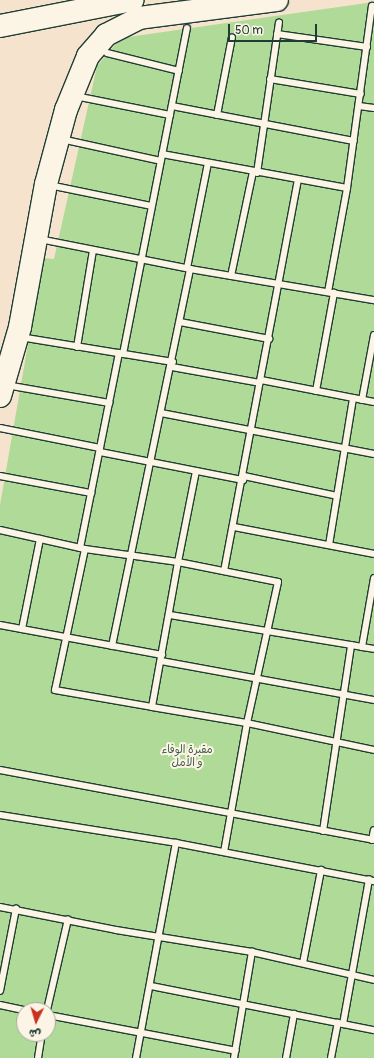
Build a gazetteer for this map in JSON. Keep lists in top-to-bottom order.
{
  "parks": ["مقبرة الوفاء و الأمل"],
  "scale_bar": "50 m",
  "north": "bottom"
}
